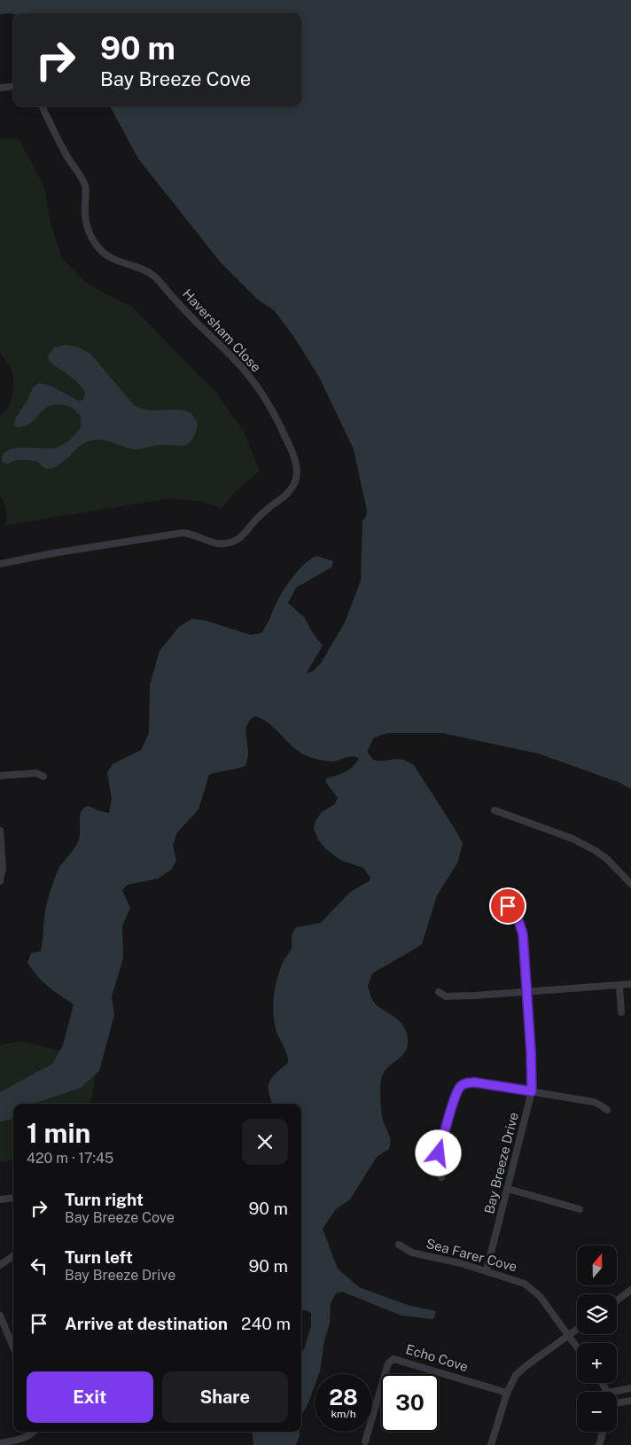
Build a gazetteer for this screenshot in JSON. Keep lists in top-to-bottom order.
{
  "streets": {
    "street": [
      "Haversham Close",
      "Bay Breeze Drive",
      "Sea Farer Cove",
      "Echo Cove"
    ]
  },
  "crossings": [
    ["Bay Breeze Drive", "Sea Farer Cove"]
  ],
  "north": "top",
  "page": {
    "turn": ["90 m", "Bay Breeze Cove"],
    "heading": ["1 min", "420 m · 17:45"],
    "list": [
      {
        "name": "Turn right",
        "note": "Bay Breeze Cove",
        "value": "90 m"
      },
      {
        "name": "Turn left",
        "note": "Bay Breeze Drive",
        "value": "90 m"
      },
      {
        "name": "Arrive at destination",
        "value": "240 m"
      }
    ],
    "map_buttons": ["+", "−"],
    "buttons": ["Exit", "Share"],
    "speed": "28 km/h",
    "limit": "30"
  }
}
